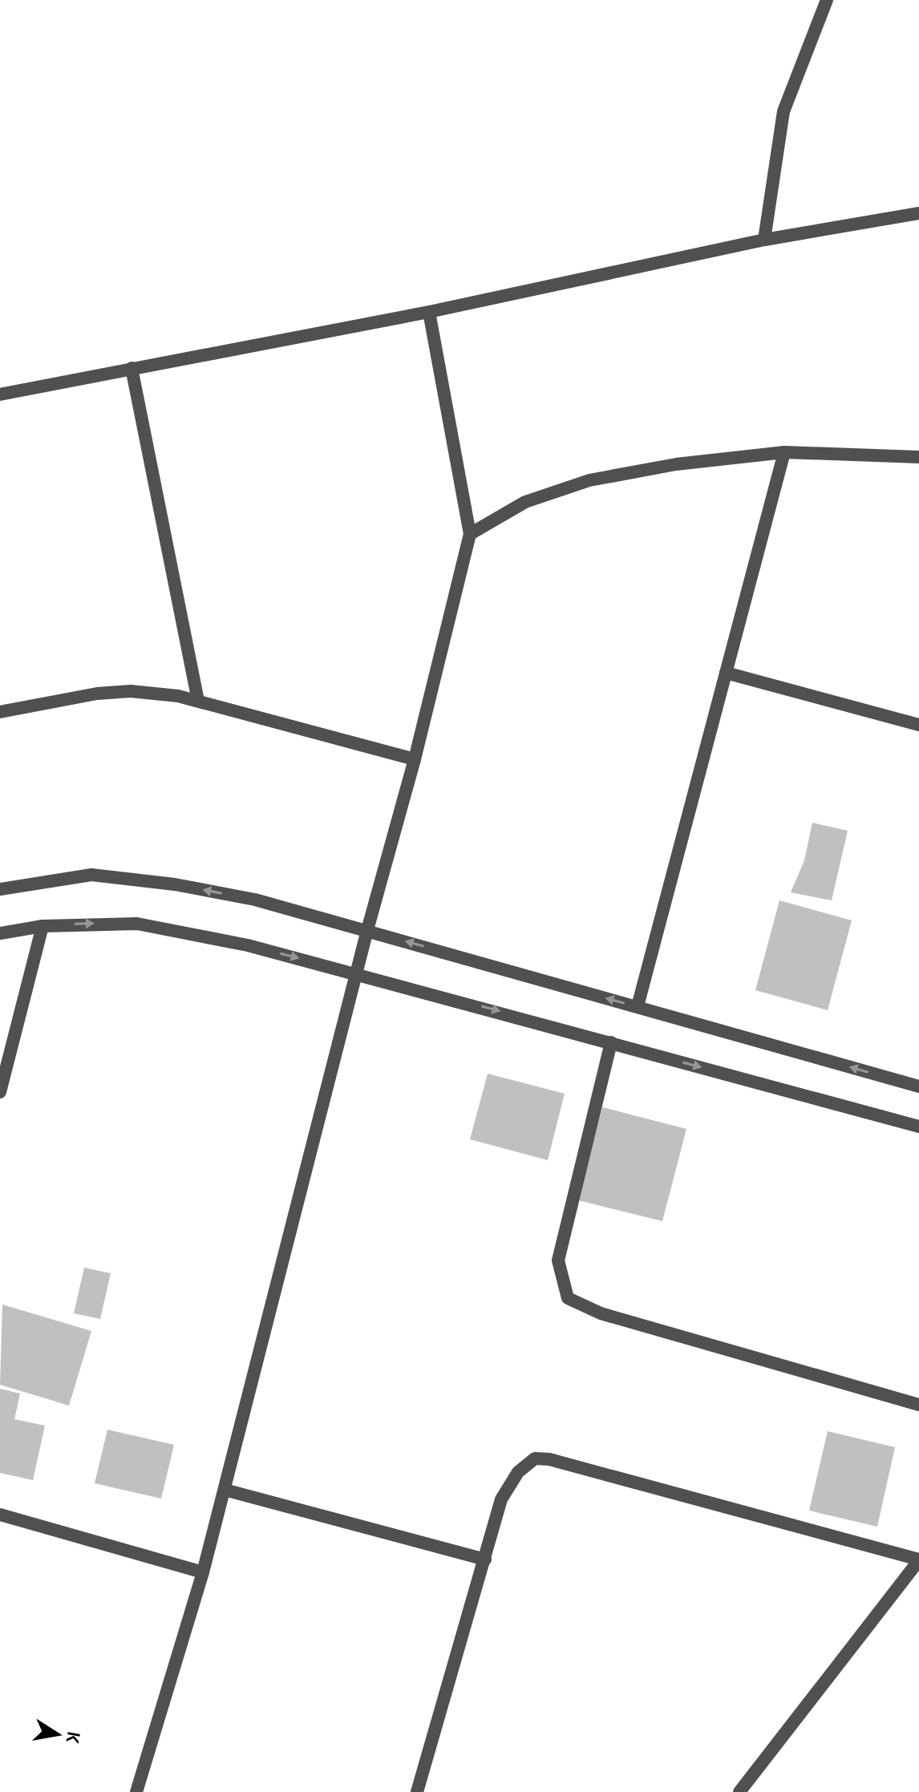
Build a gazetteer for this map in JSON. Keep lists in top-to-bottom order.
{
  "north": "right"
}
